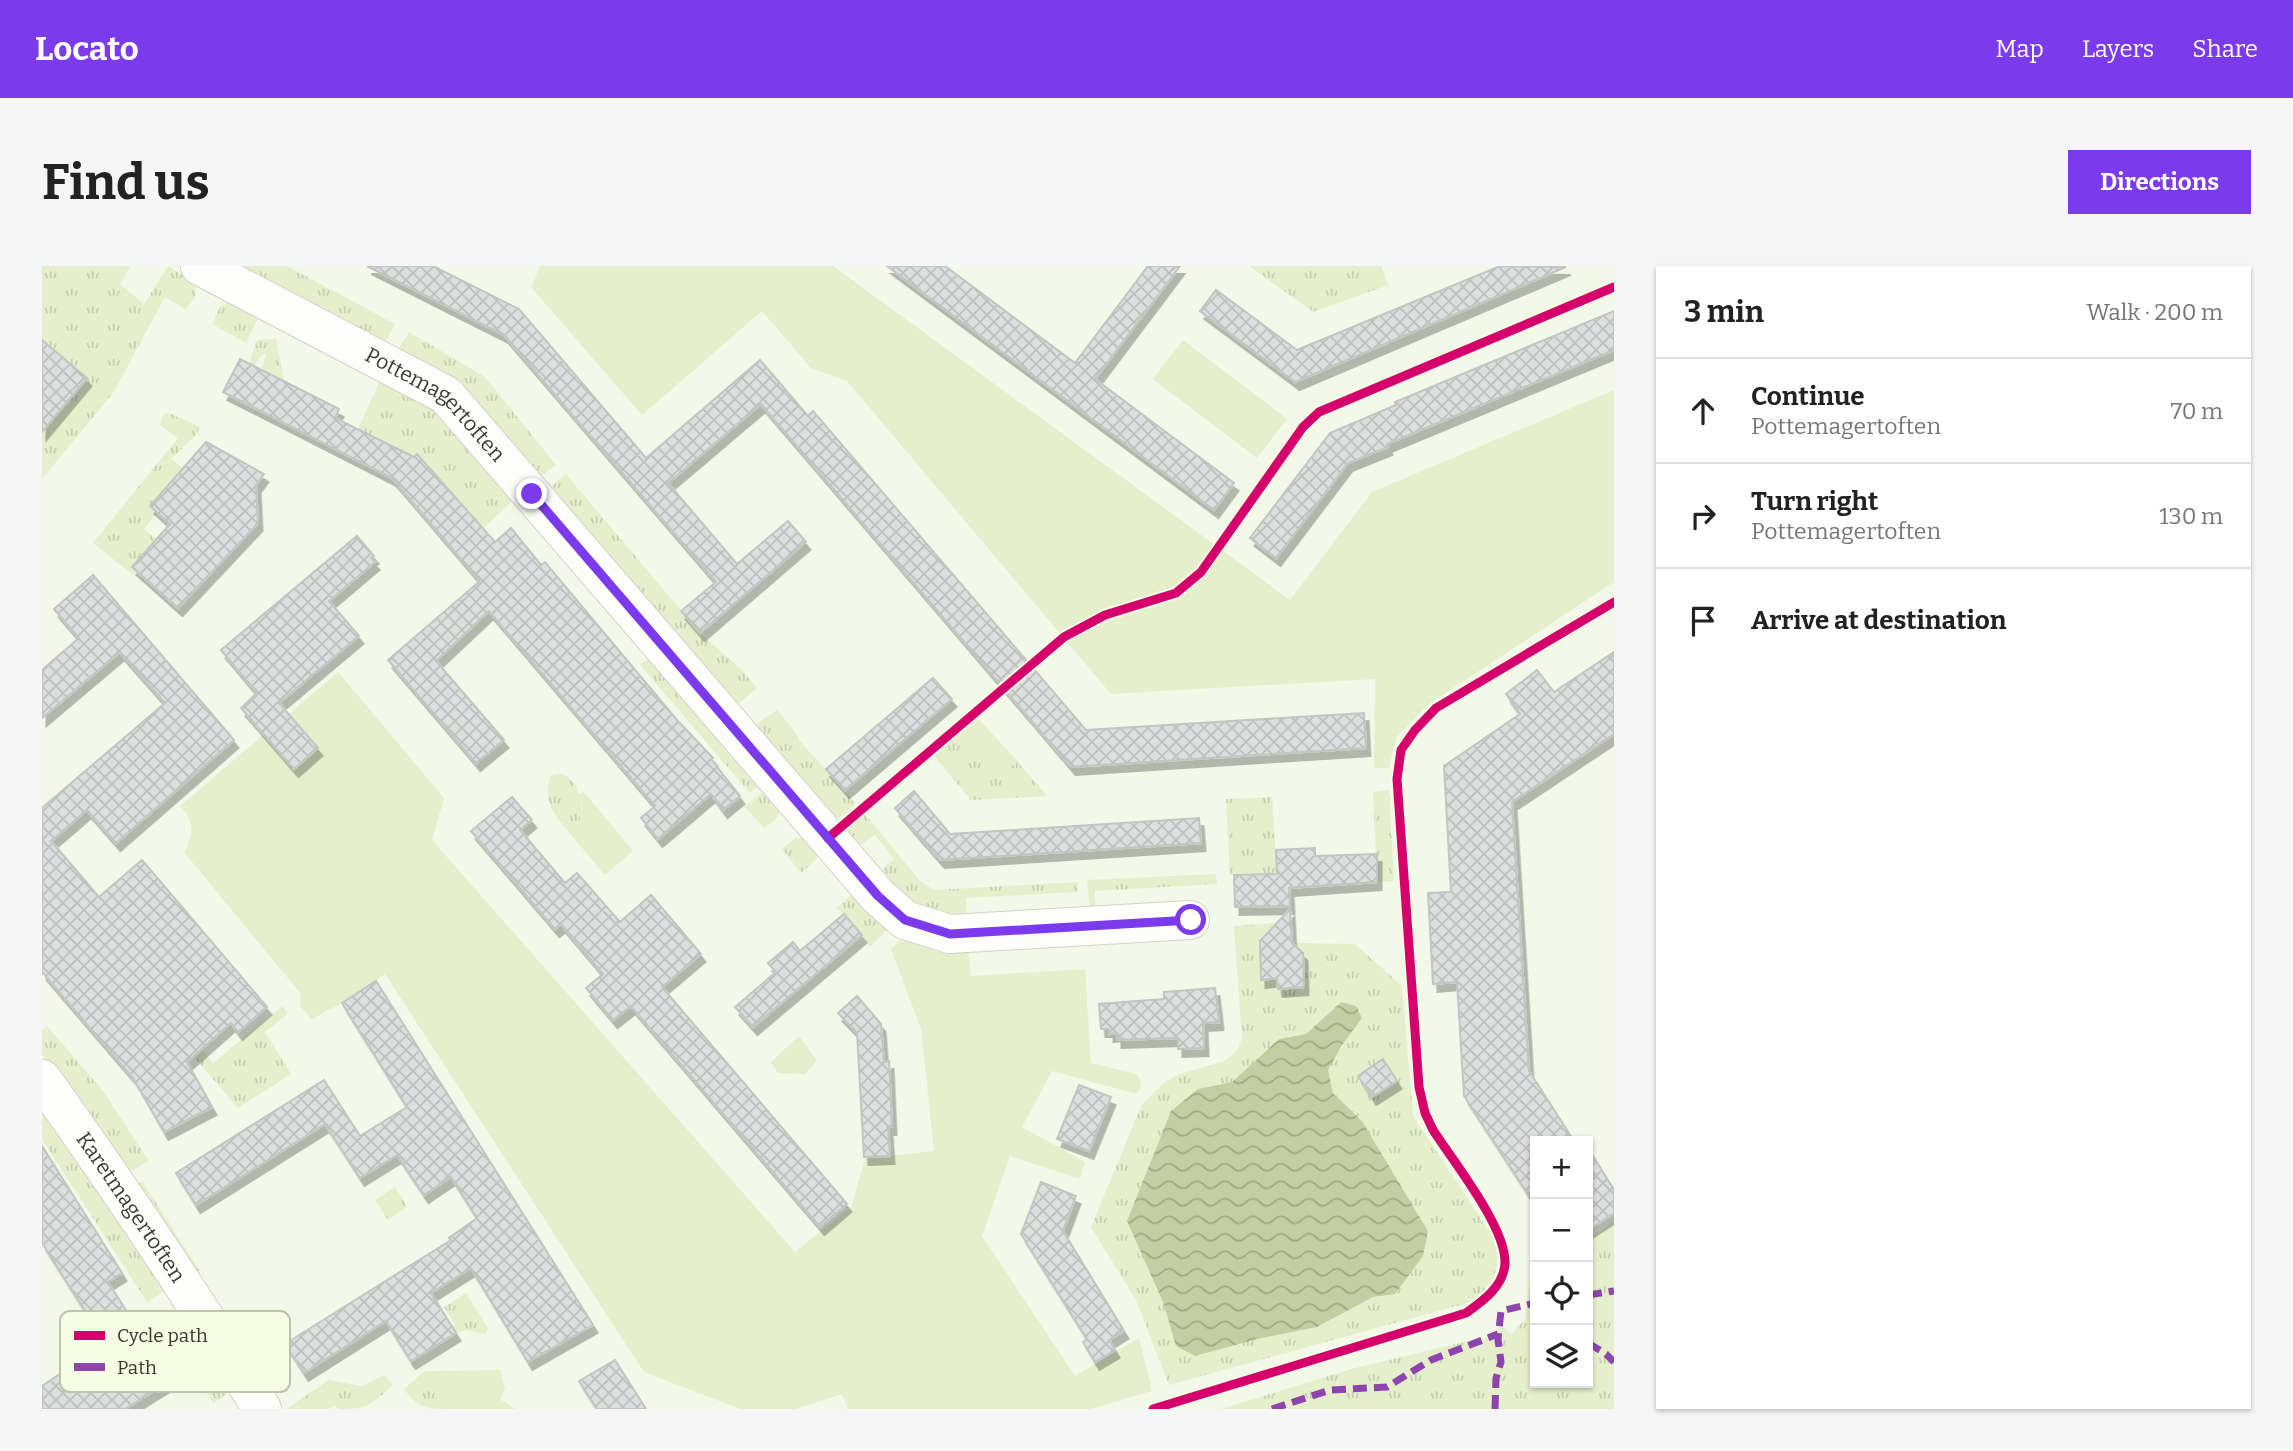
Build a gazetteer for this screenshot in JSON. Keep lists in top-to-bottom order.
{
  "streets": {
    "street": ["Pottemagertoften", "Karetmagertoften"]
  },
  "legend": ["Cycle path", "Path"],
  "page": {
    "header": "Locato",
    "nav": ["Map", "Layers", "Share"],
    "buttons": "Directions",
    "title": "Find us",
    "heading": ["3 min", "Walk · 200 m"],
    "list": [
      ["Continue", "Pottemagertoften", "70 m"],
      ["Turn right", "Pottemagertoften", "130 m"],
      "Arrive at destination"
    ],
    "map_buttons": ["+", "−"]
  }
}
